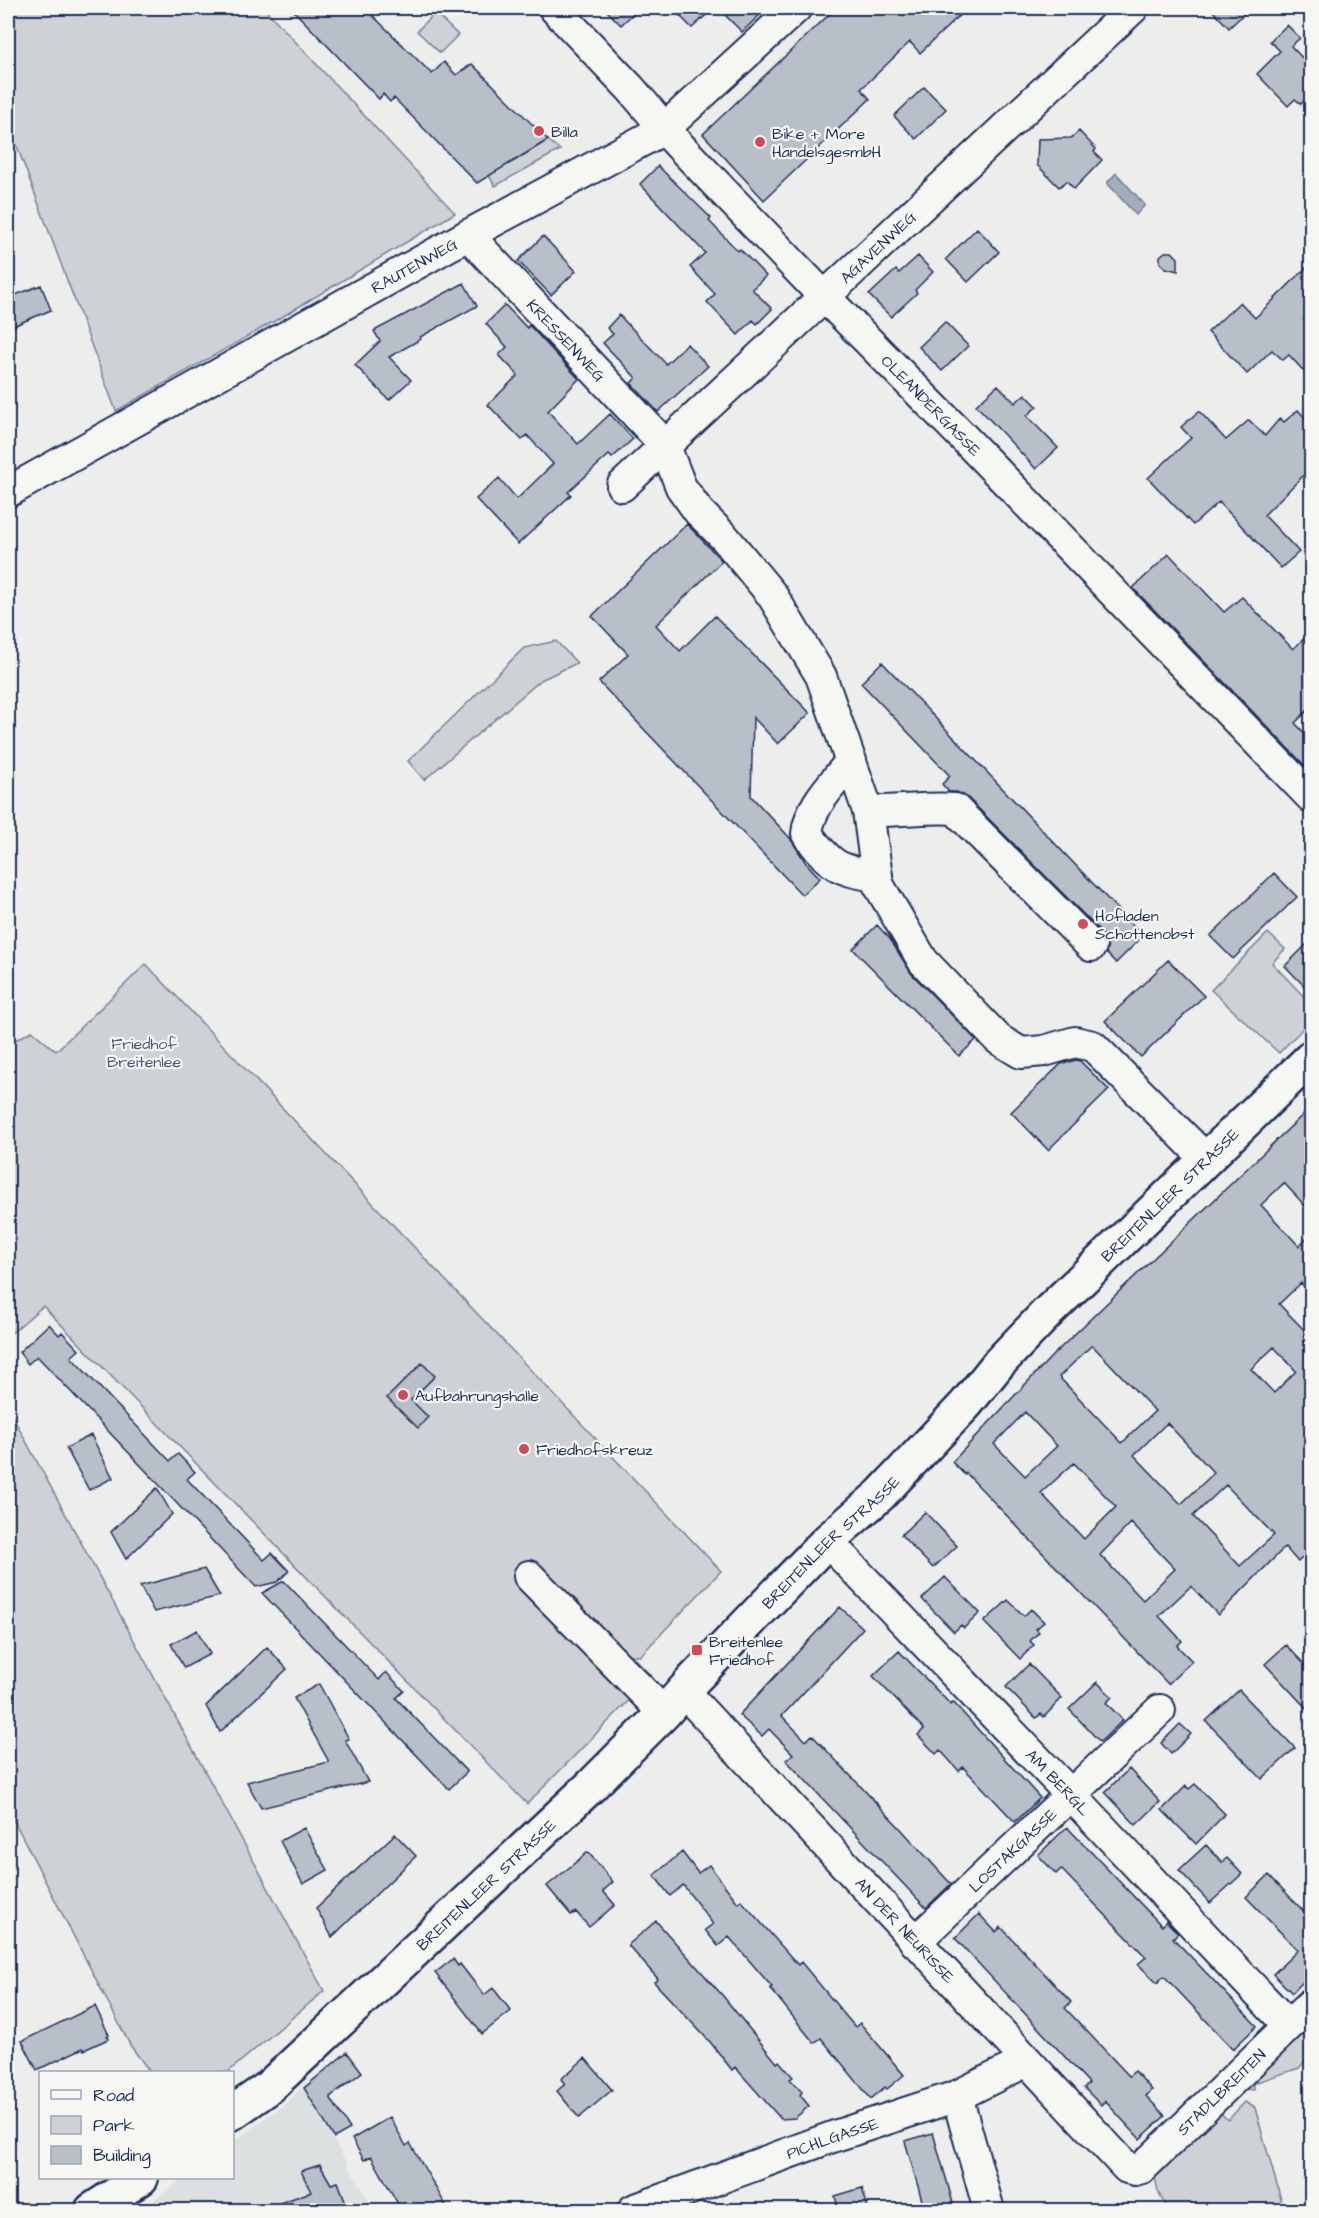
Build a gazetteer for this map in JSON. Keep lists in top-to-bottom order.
{
  "streets": {
    "main road": ["BREITENLEER STRASSE"],
    "street": [
      "AGAVENWEG",
      "RAUTENWEG",
      "KRESSENWEG",
      "OLEANDERGASSE",
      "AM BERGL",
      "LOSTAKGASSE",
      "AN DER NEURISSE",
      "STADLBREITEN",
      "PICHLGASSE"
    ]
  },
  "crossings": [
    ["AGAVENWEG", "KRESSENWEG"],
    ["AGAVENWEG", "OLEANDERGASSE"],
    ["RAUTENWEG", "KRESSENWEG"],
    ["RAUTENWEG", "OLEANDERGASSE"],
    ["BREITENLEER STRASSE", "AM BERGL"],
    ["BREITENLEER STRASSE", "AN DER NEURISSE"],
    ["AM BERGL", "LOSTAKGASSE"],
    ["AM BERGL", "STADLBREITEN"],
    ["LOSTAKGASSE", "AN DER NEURISSE"],
    ["AN DER NEURISSE", "STADLBREITEN"],
    ["AN DER NEURISSE", "PICHLGASSE"]
  ],
  "parks": ["Friedhof Breitenlee"],
  "places": {
    "other": [
      "Billa",
      "Bike + More HandelsgesmbH",
      "Hofladen Schottenobst",
      "Aufbahrungshalle",
      "Friedhofskreuz"
    ],
    "transit": ["Breitenlee Friedhof"]
  },
  "legend": ["Road", "Park", "Building"]
}
